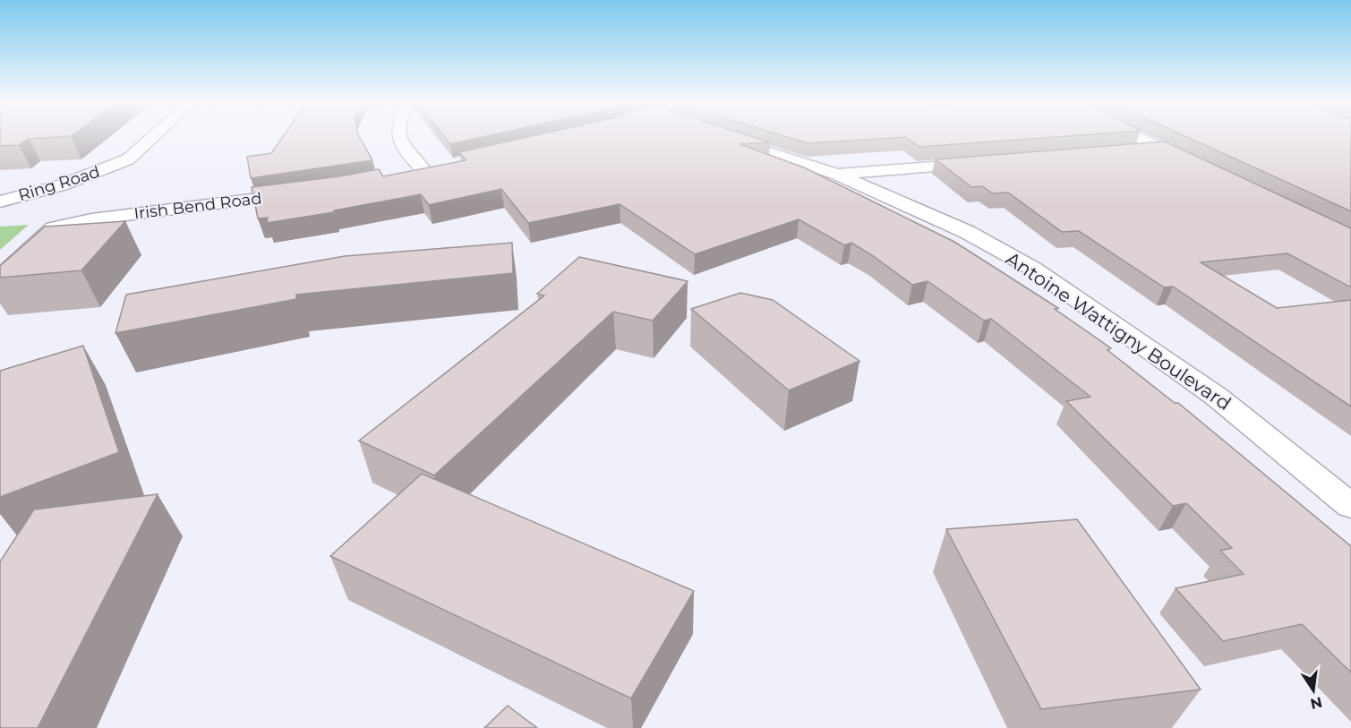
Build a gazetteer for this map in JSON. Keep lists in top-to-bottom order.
{
  "streets": {
    "street": ["Ring Road", "Irish Bend Road", "Antoine Wattigny Boulevard"]
  },
  "north": "bottom"
}
